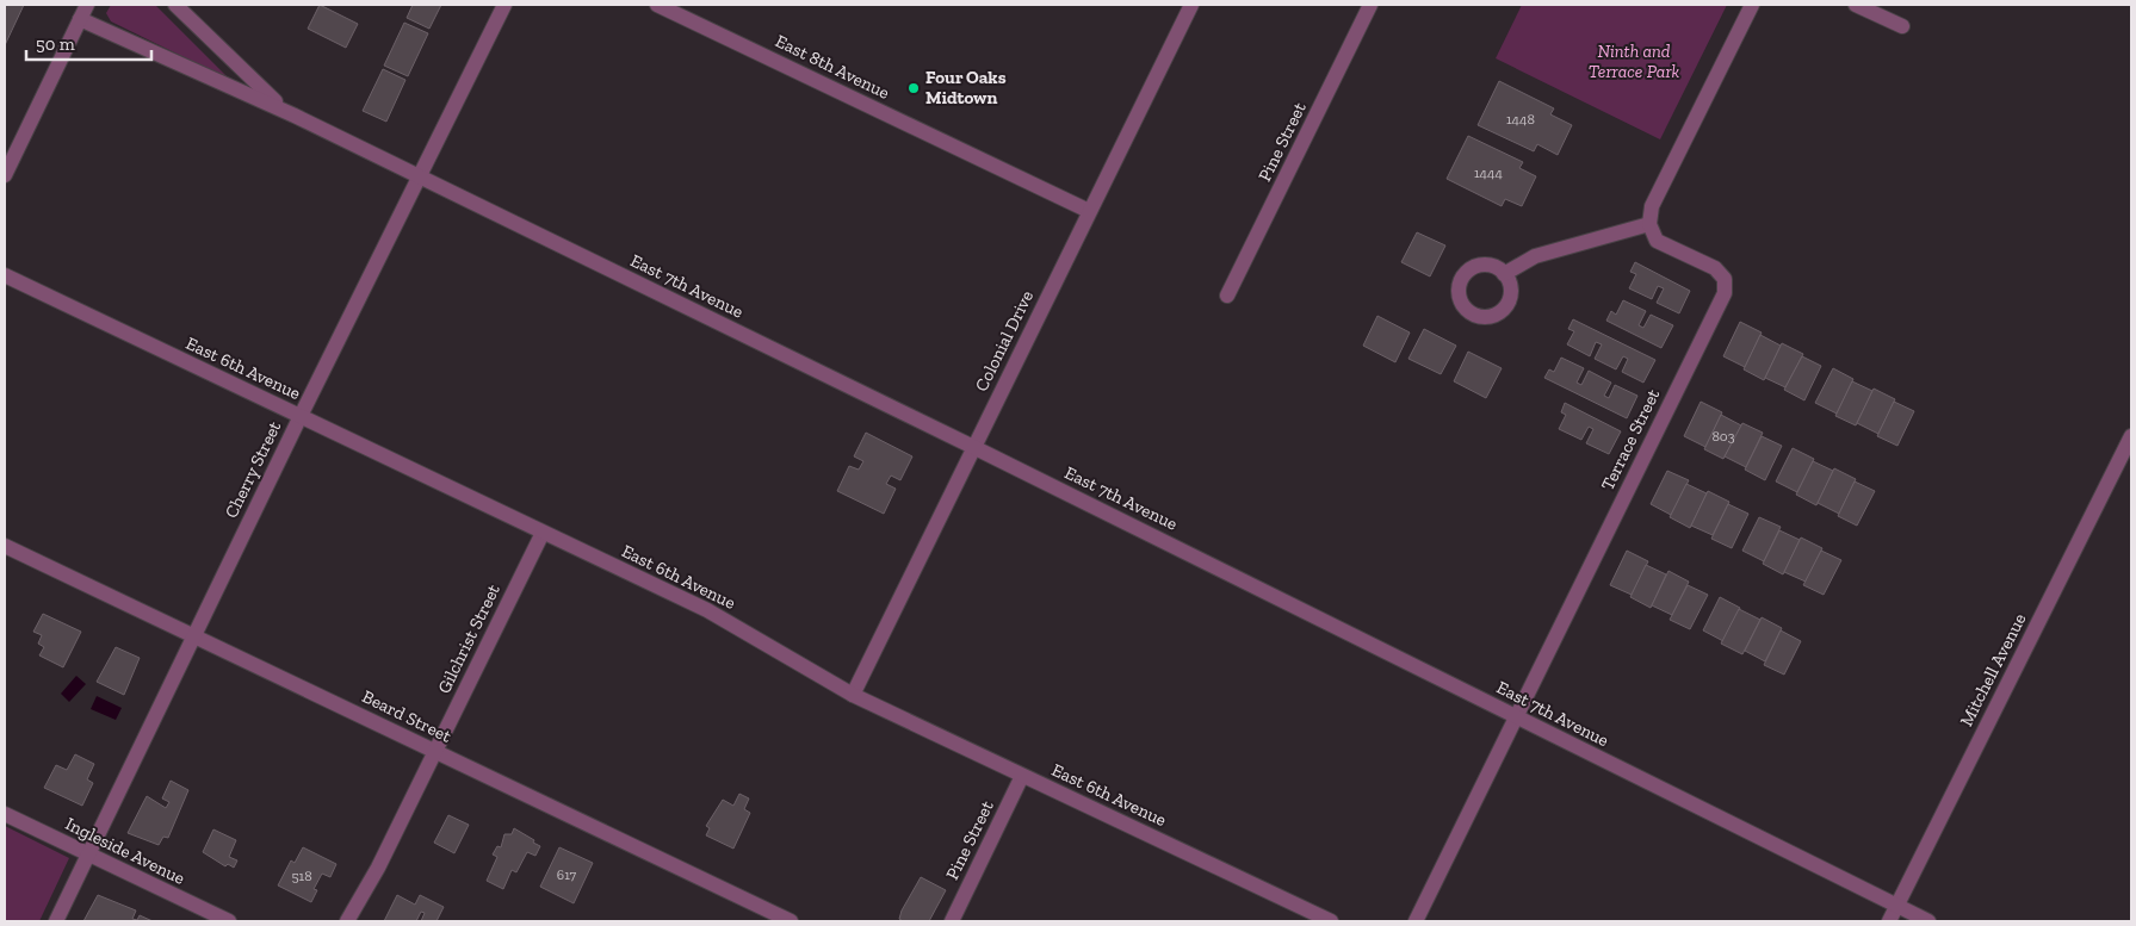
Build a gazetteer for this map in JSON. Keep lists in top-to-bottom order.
{
  "streets": {
    "street": [
      "East 8th Avenue",
      "Pine Street",
      "East 7th Avenue",
      "Colonial Drive",
      "East 6th Avenue",
      "Terrace Street",
      "Cherry Street",
      "Gilchrist Street",
      "Mitchell Avenue",
      "Beard Street",
      "Ingleside Avenue"
    ]
  },
  "crossings": [
    ["East 8th Avenue", "Colonial Drive"],
    ["Pine Street", "East 6th Avenue"],
    ["East 7th Avenue", "Colonial Drive"],
    ["East 7th Avenue", "Terrace Street"],
    ["East 7th Avenue", "Cherry Street"],
    ["East 7th Avenue", "Mitchell Avenue"],
    ["Colonial Drive", "East 6th Avenue"],
    ["East 6th Avenue", "Cherry Street"],
    ["East 6th Avenue", "Gilchrist Street"],
    ["Cherry Street", "Beard Street"],
    ["Cherry Street", "Ingleside Avenue"],
    ["Gilchrist Street", "Beard Street"]
  ],
  "parks": ["Ninth and Terrace Park"],
  "places": ["Four Oaks Midtown"],
  "house_numbers": [
    "1448",
    "1444",
    "803",
    "617",
    "518"
  ],
  "scale_bar": "50 m"
}
